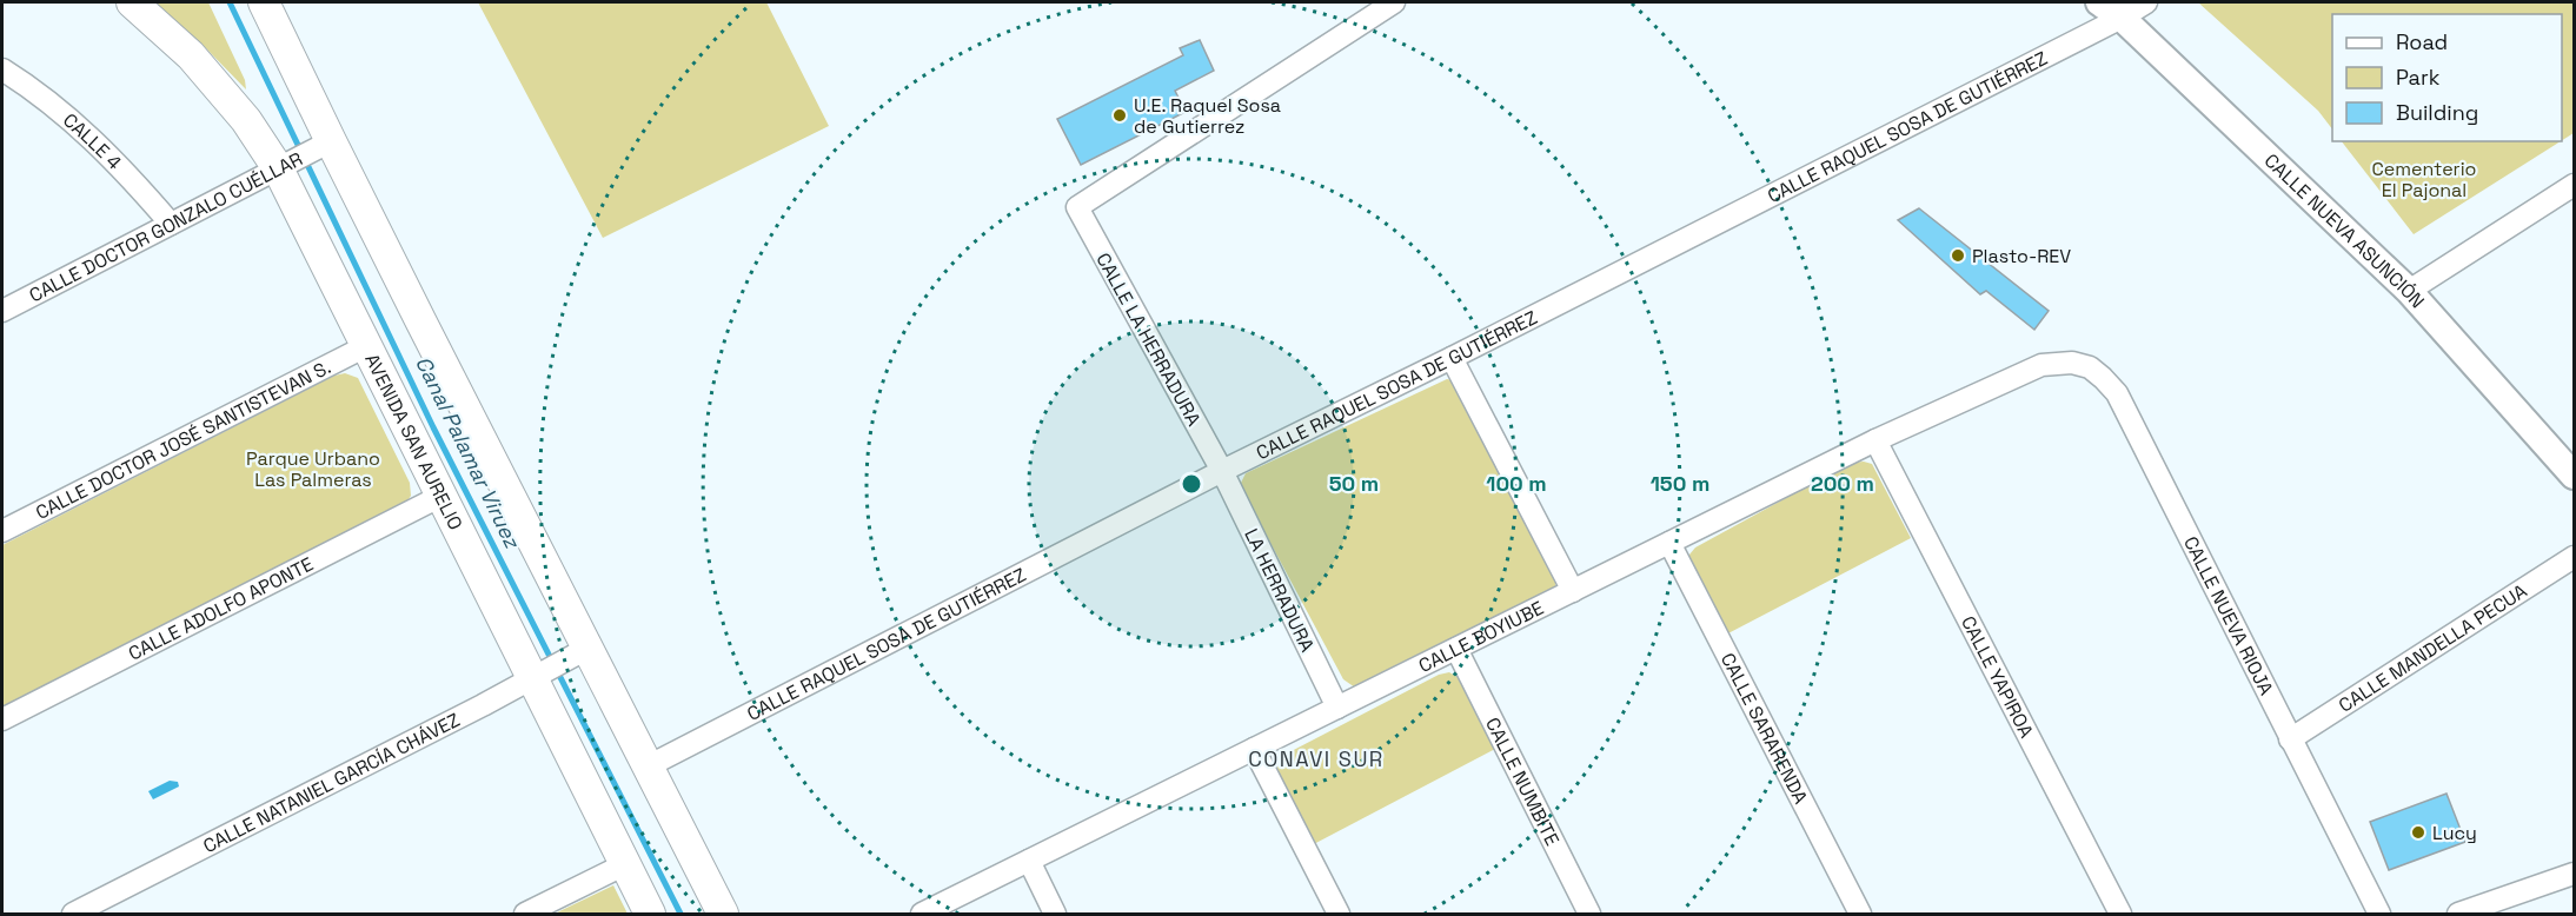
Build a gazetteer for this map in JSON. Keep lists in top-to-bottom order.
{
  "streets": {
    "main road": ["AVENIDA SAN AURELIO"],
    "street": [
      "CALLE RAQUEL SOSA DE GUTIÉRREZ",
      "CALLE 4",
      "CALLE DOCTOR GONZALO CUÉLLAR",
      "CALLE NUEVA ASUNCIÓN",
      "CALLE LA HERRADURA",
      "CALLE DOCTOR JOSÉ SANTISTEVAN S.",
      "LA HERRADURA",
      "CALLE ADOLFO APONTE",
      "CALLE NUEVA RIOJA",
      "CALLE BOYIUBE",
      "CALLE MANDELLA PECUA",
      "CALLE YAPIROA",
      "CALLE SARARENDA",
      "CALLE NATANIEL GARCÍA CHÁVEZ",
      "CALLE NUMBITE"
    ]
  },
  "crossings": [
    ["CALLE RAQUEL SOSA DE GUTIÉRREZ", "CALLE NUEVA ASUNCIÓN"],
    ["CALLE RAQUEL SOSA DE GUTIÉRREZ", "CALLE LA HERRADURA"],
    ["CALLE RAQUEL SOSA DE GUTIÉRREZ", "LA HERRADURA"],
    ["CALLE 4", "CALLE DOCTOR GONZALO CUÉLLAR"],
    ["CALLE DOCTOR GONZALO CUÉLLAR", "AVENIDA SAN AURELIO"],
    ["CALLE LA HERRADURA", "LA HERRADURA"],
    ["CALLE DOCTOR JOSÉ SANTISTEVAN S.", "AVENIDA SAN AURELIO"],
    ["AVENIDA SAN AURELIO", "CALLE ADOLFO APONTE"],
    ["AVENIDA SAN AURELIO", "CALLE NATANIEL GARCÍA CHÁVEZ"],
    ["LA HERRADURA", "CALLE BOYIUBE"],
    ["CALLE NUEVA RIOJA", "CALLE BOYIUBE"],
    ["CALLE NUEVA RIOJA", "CALLE MANDELLA PECUA"],
    ["CALLE BOYIUBE", "CALLE YAPIROA"],
    ["CALLE BOYIUBE", "CALLE SARARENDA"],
    ["CALLE BOYIUBE", "CALLE NUMBITE"]
  ],
  "districts": ["CONAVI SUR"],
  "water": ["Canal Palamar Viruez"],
  "parks": ["Cementerio El Pajonal", "Parque Urbano Las Palmeras"],
  "places": ["U.E. Raquel Sosa de Gutierrez", "Plasto-REV", "Lucy"],
  "legend": ["Road", "Park", "Building"],
  "rings": [
    "50 m",
    "100 m",
    "150 m",
    "200 m"
  ]
}
